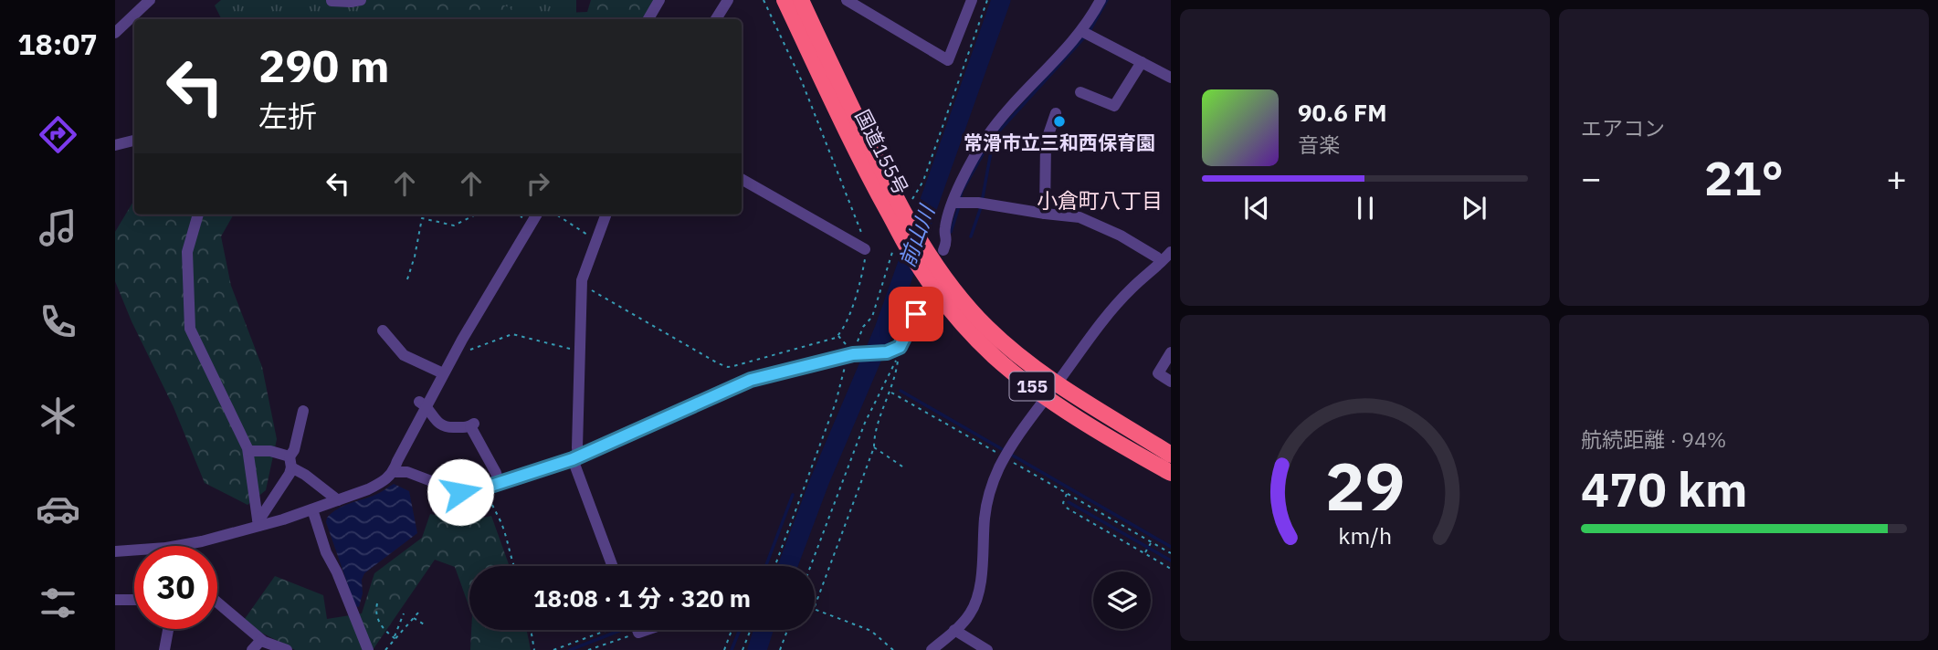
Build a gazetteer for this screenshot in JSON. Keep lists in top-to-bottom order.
{
  "streets": {
    "highway": ["国道155号", "155"]
  },
  "districts": ["小倉町八丁目"],
  "water": ["前山川"],
  "places": ["常滑市立三和西保育園"],
  "page": {
    "tabs": "18:07",
    "tile": [
      "エアコン",
      ["航続距離 · 94%", "470 km"]
    ],
    "turn": ["290 m", "左折"],
    "song": ["90.6 FM", "音楽"],
    "heat": ["−", "21°", "+"],
    "limit": "30",
    "trip": "18:08 · 1 分 · 320 m",
    "gauge": ["29", "km/h"]
  }
}
